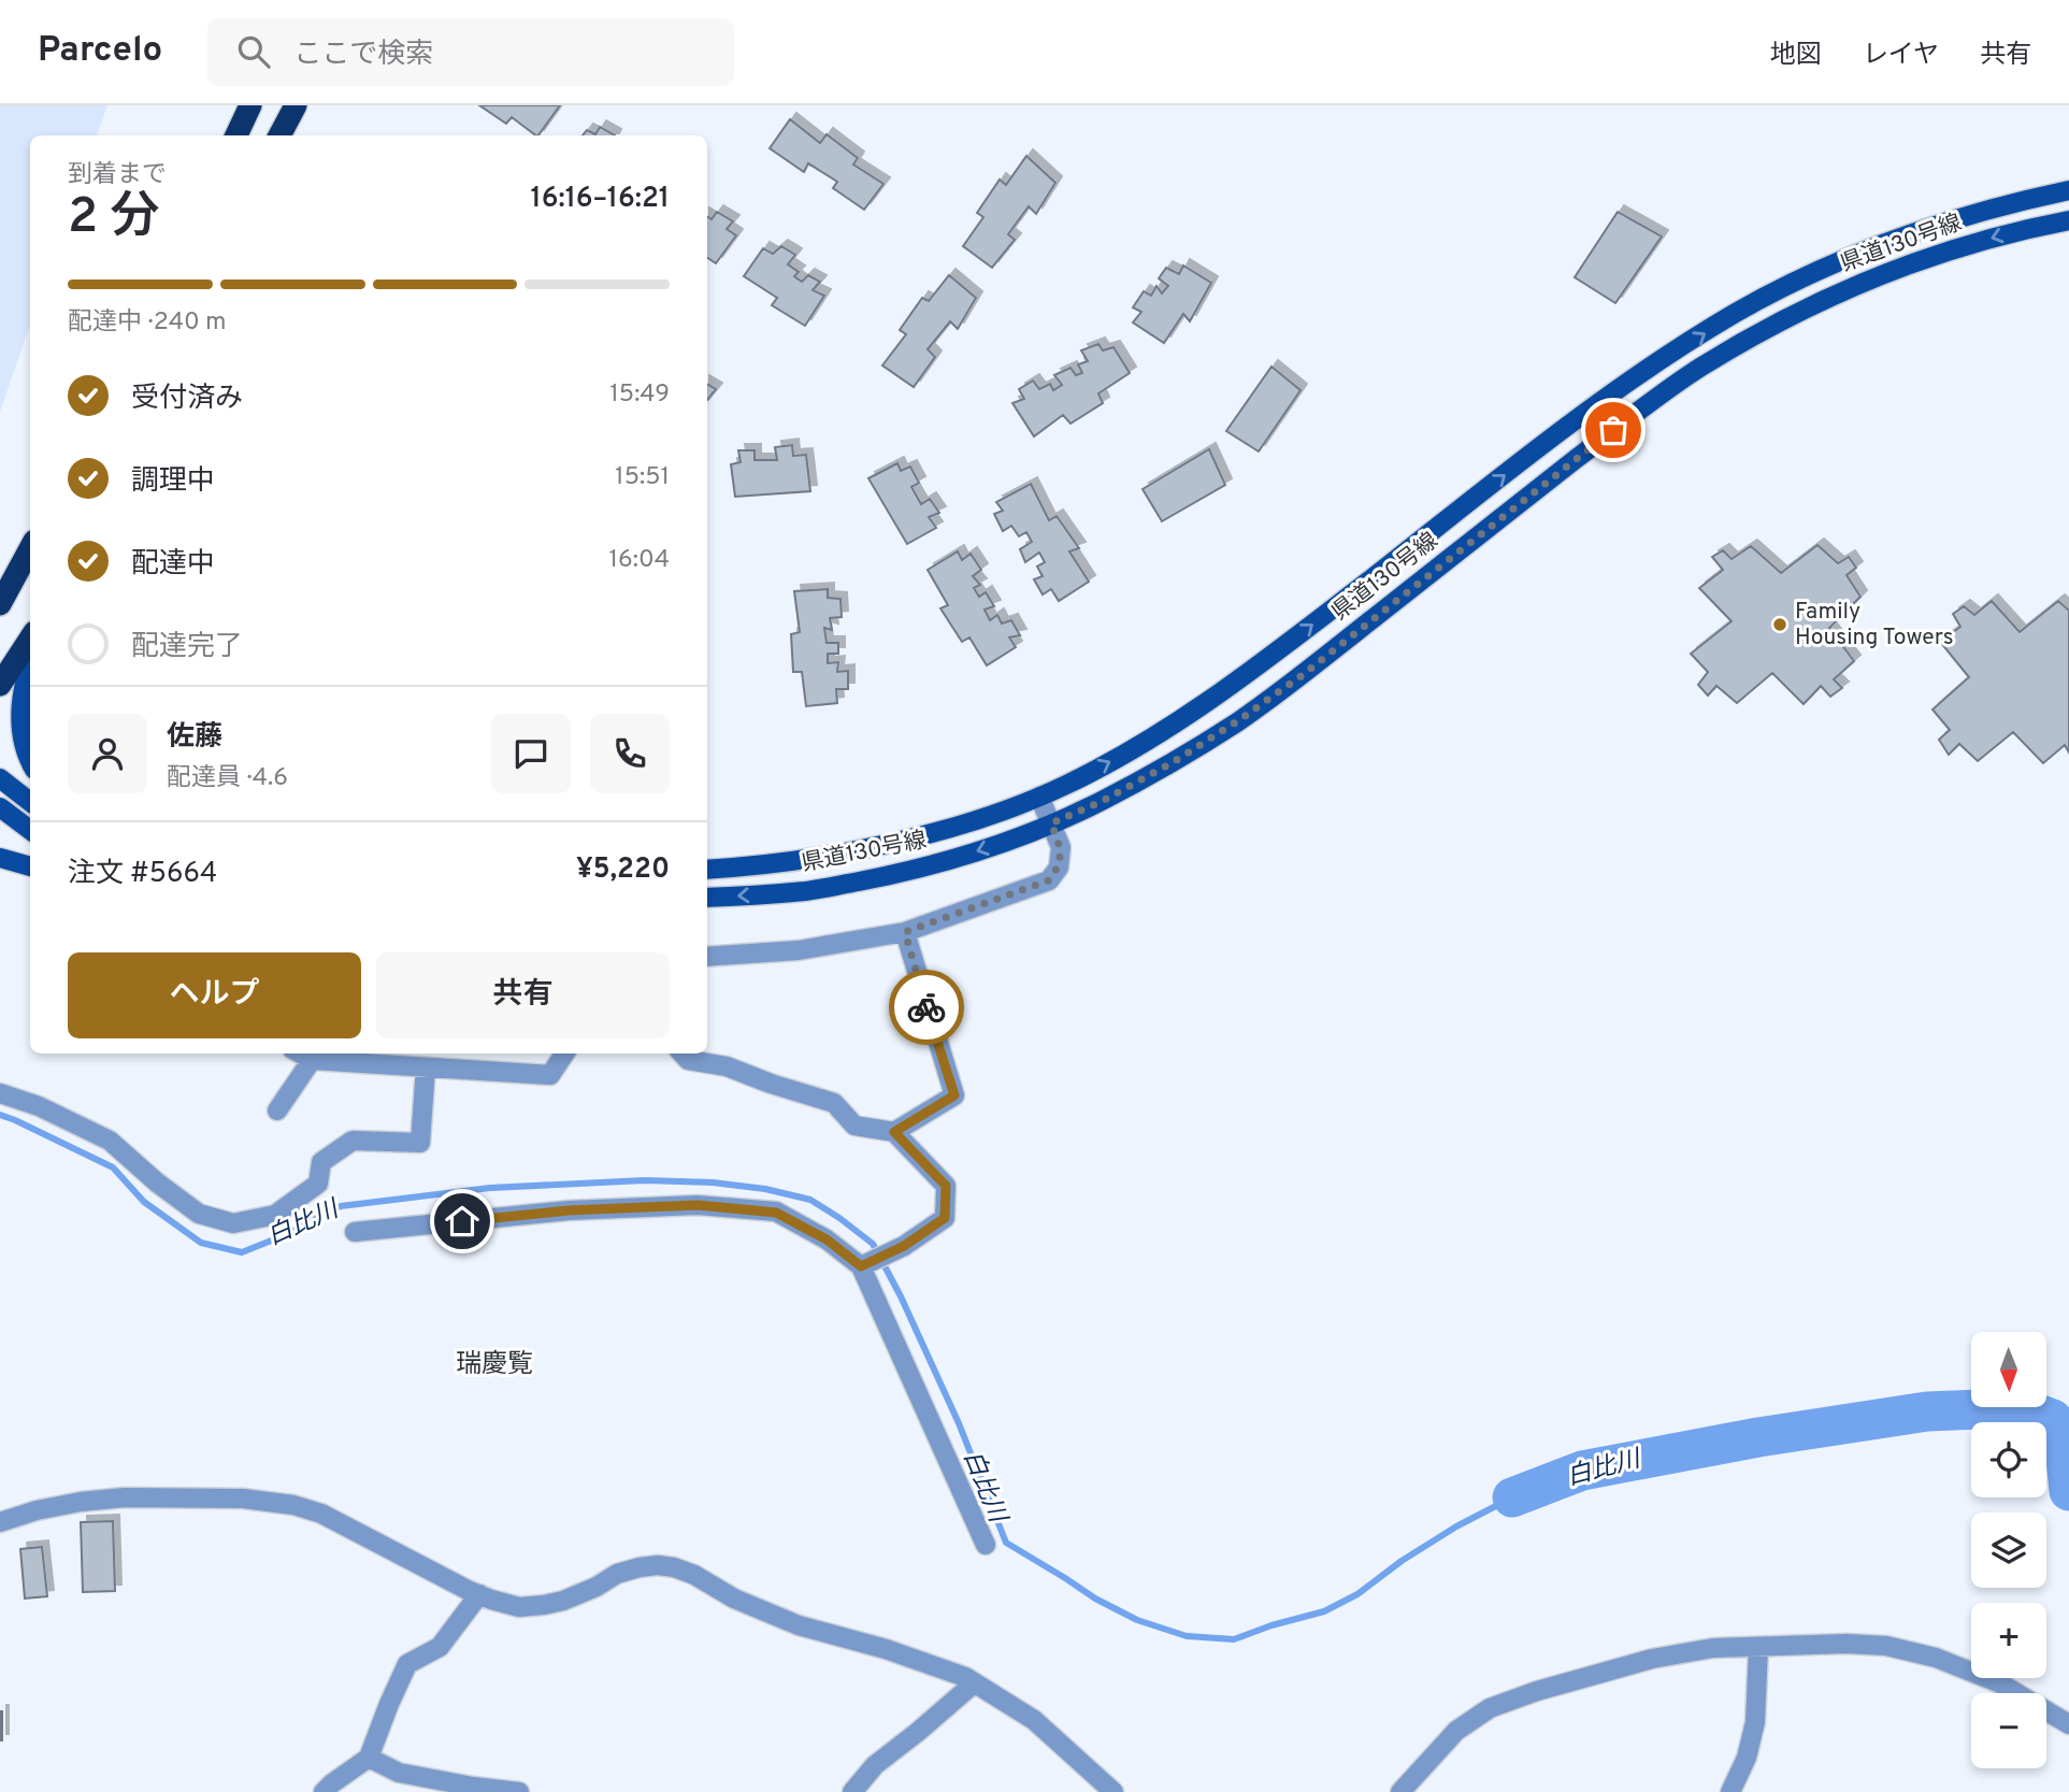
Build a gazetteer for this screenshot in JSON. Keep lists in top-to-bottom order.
{
  "streets": {
    "main road": ["県道130号線"]
  },
  "districts": ["瑞慶覧"],
  "water": ["白比川"],
  "places": ["Family Housing Towers"],
  "north": "bottom",
  "page": {
    "header": "Parcelo",
    "search": "ここで検索",
    "nav": ["地図", "レイヤ", "共有"],
    "heading": ["2 分", "到着まで", "16:16–16:21"],
    "panel": [
      "佐藤",
      "配達員 · 4.6",
      "注文 #5664",
      "¥5,220"
    ],
    "bar": "配達中 · 240 m",
    "list": [
      ["受付済み", "15:49"],
      ["調理中", "15:51"],
      ["配達中", "16:04"],
      "配達完了"
    ],
    "buttons": ["ヘルプ", "共有"],
    "map_buttons": ["+", "−"]
  }
}
